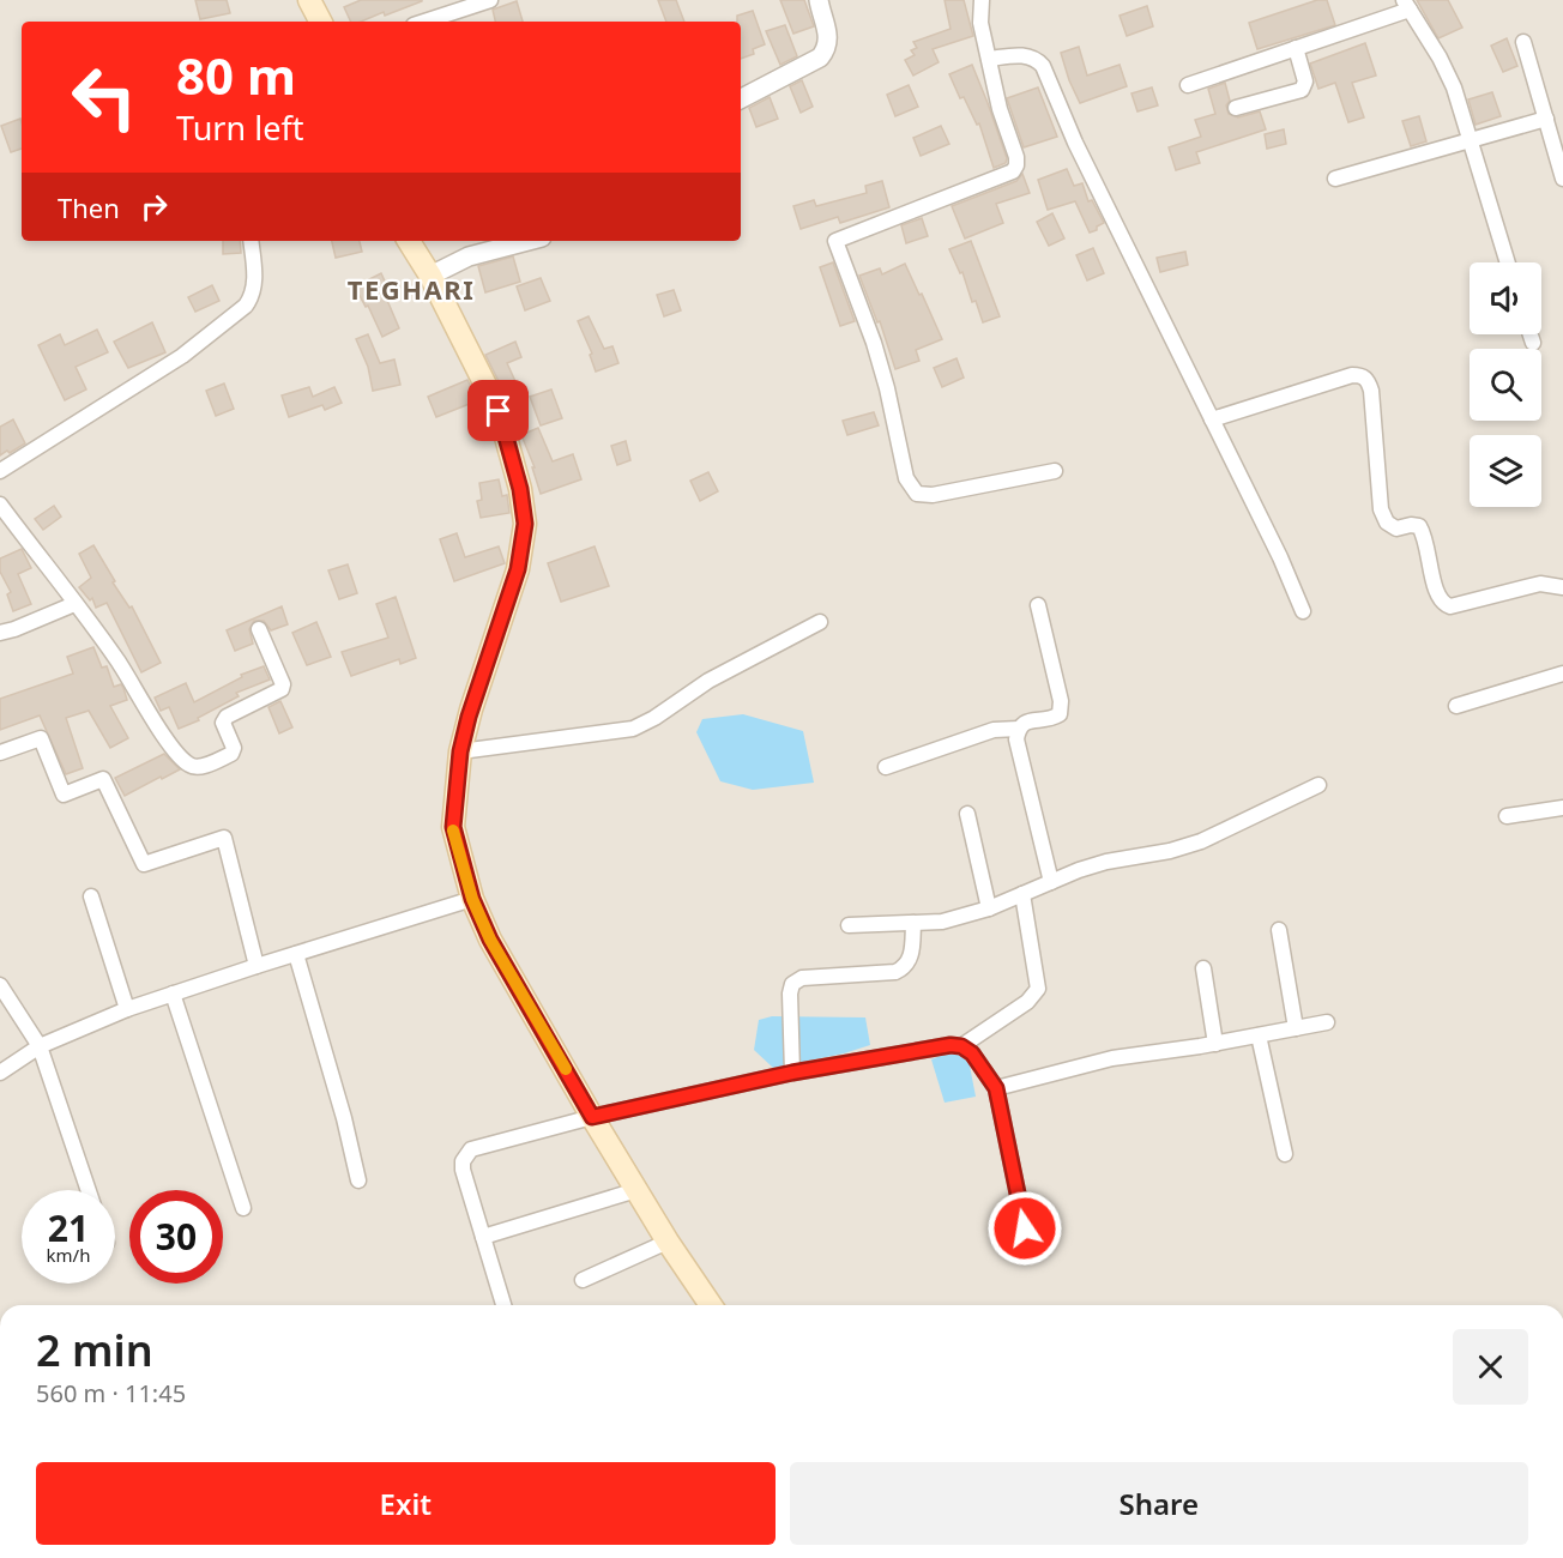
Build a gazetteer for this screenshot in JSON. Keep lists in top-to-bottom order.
{
  "districts": ["TEGHARI"],
  "page": {
    "turn": ["80 m", "Turn left"],
    "then": "Then",
    "speed": "21 km/h",
    "limit": "30",
    "heading": ["2 min", "560 m · 11:45"],
    "buttons": ["Exit", "Share"]
  }
}
